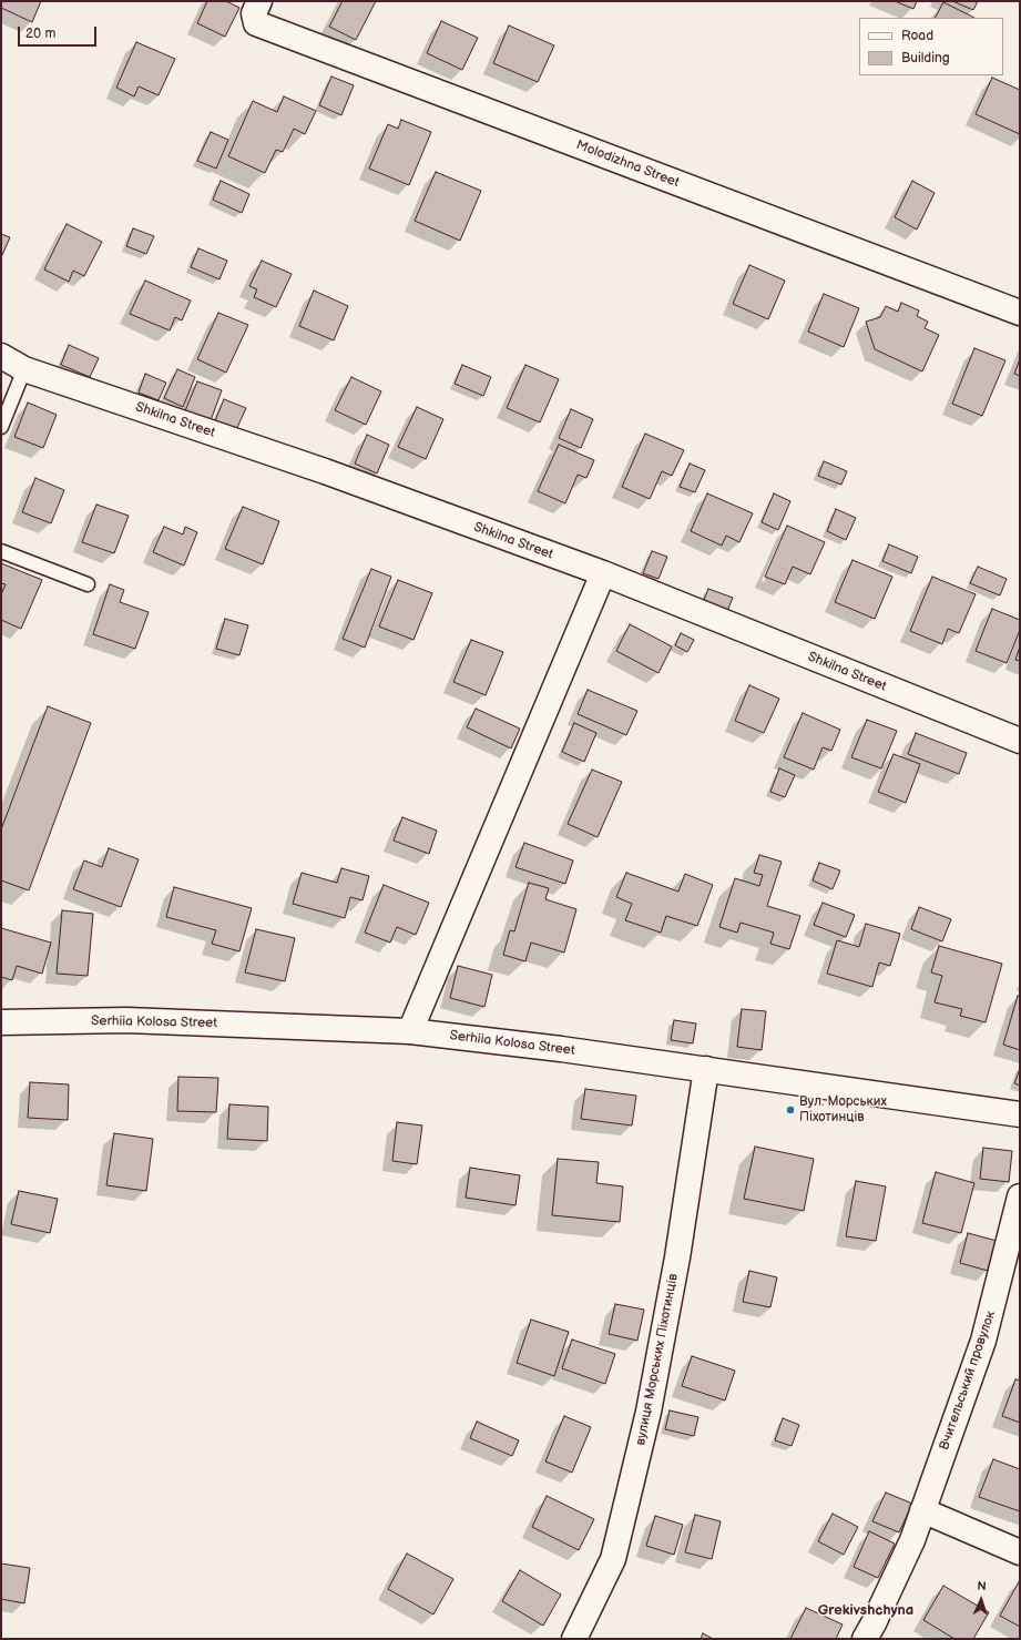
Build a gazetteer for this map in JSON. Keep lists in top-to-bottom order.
{
  "streets": {
    "street": [
      "Molodizhna Street",
      "Shkilna Street",
      "Serhiia Kolosa Street",
      "вулиця Морських Піхотинців",
      "Вчительський провулок"
    ]
  },
  "crossings": [
    ["Serhiia Kolosa Street", "вулиця Морських Піхотинців"]
  ],
  "districts": ["Grekivshchyna"],
  "places": ["Вул. Морських Піхотинців"],
  "legend": ["Road", "Building"],
  "scale_bar": "20 m",
  "north": "top"
}
